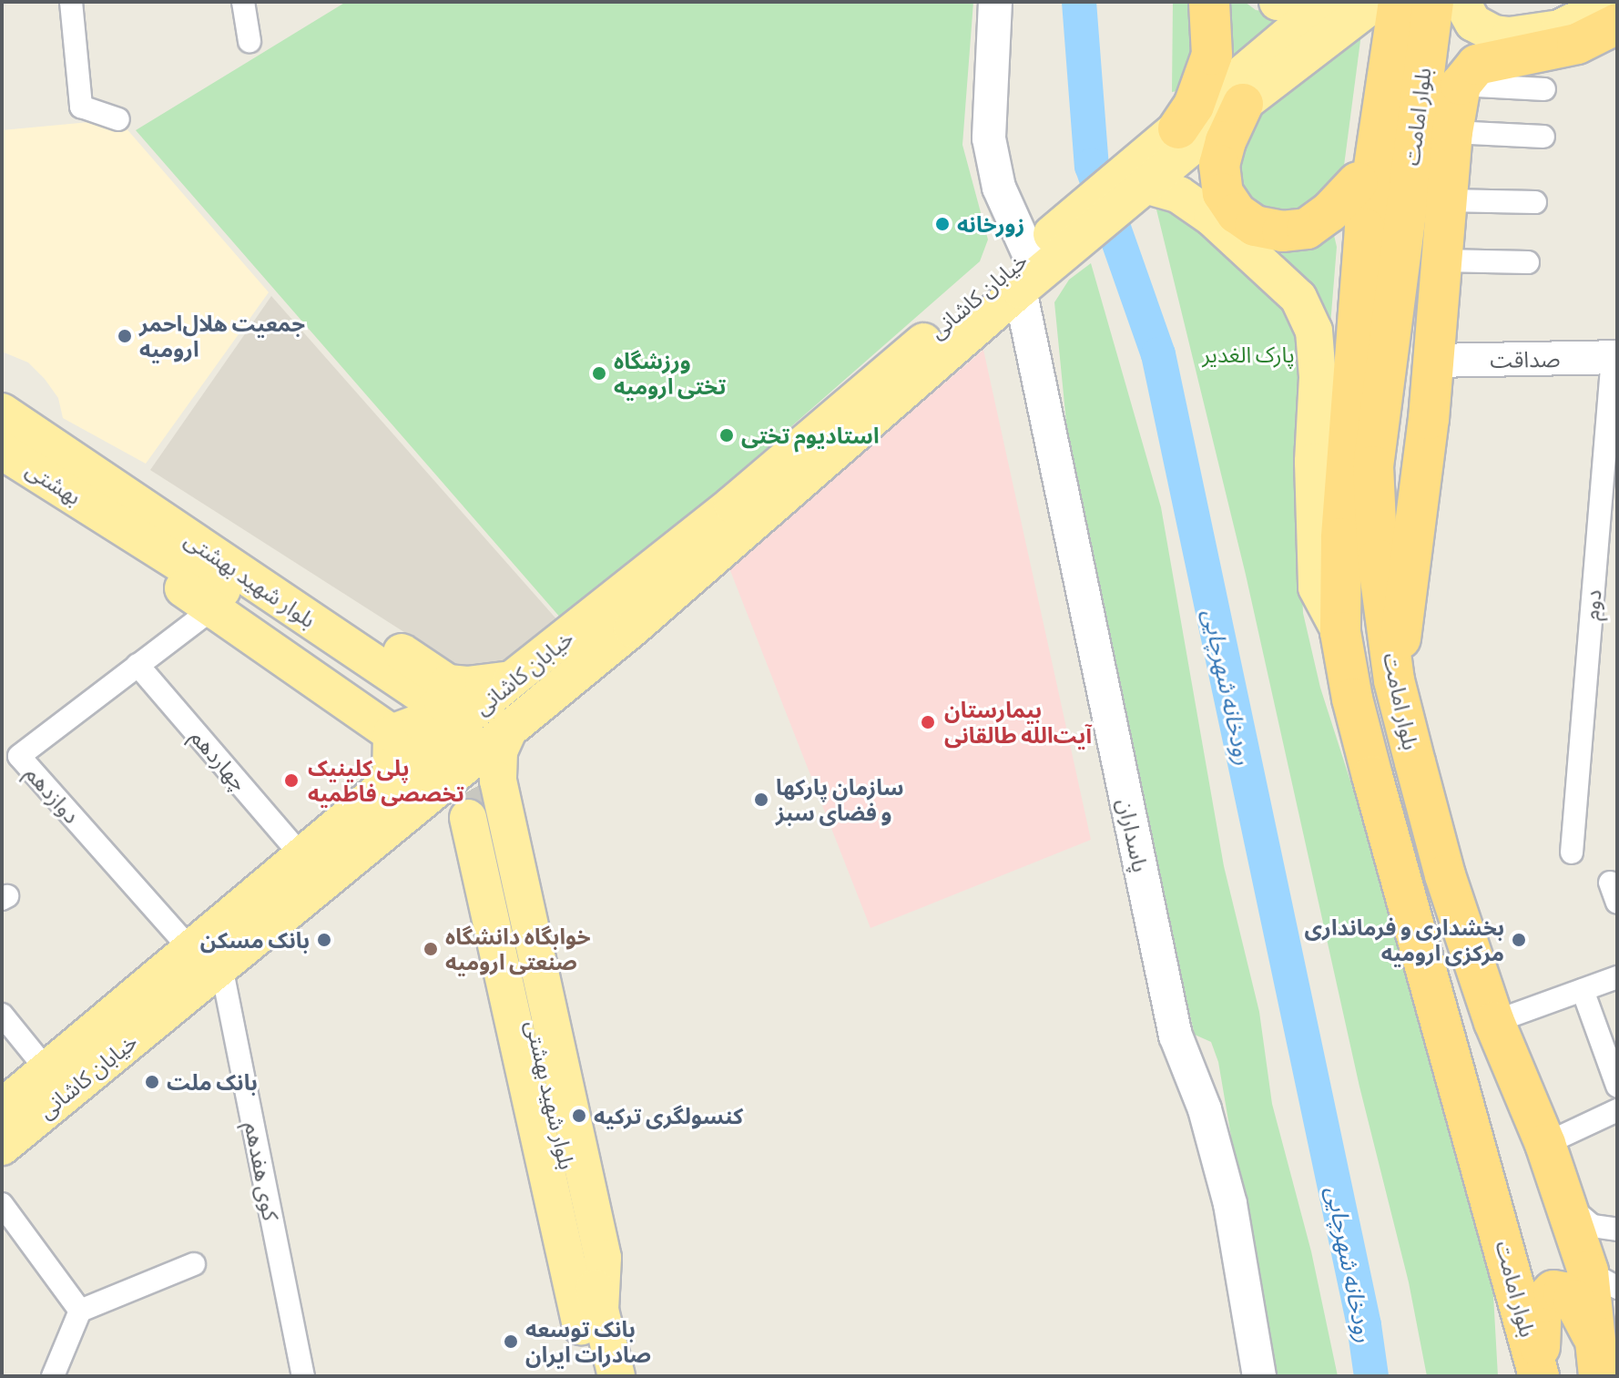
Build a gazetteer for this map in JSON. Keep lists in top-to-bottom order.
{
  "streets": {
    "highway": ["بلوار امامت"],
    "main road": [
      "خیابان کاشانی",
      "صداقت",
      "بهشتی",
      "بلوار شهید بهشتی",
      "پاسداران"
    ],
    "street": [
      "دوم",
      "چهاردهم",
      "دوازدهم",
      "کوی هفدهم"
    ]
  },
  "crossings": [
    ["خیابان کاشانی", "بلوار شهید بهشتی"],
    ["خیابان کاشانی", "چهاردهم"],
    ["خیابان کاشانی", "دوازدهم"],
    ["خیابان کاشانی", "پاسداران"],
    ["خیابان کاشانی", "کوی هفدهم"],
    ["صداقت", "دوم"],
    ["بهشتی", "بلوار شهید بهشتی"],
    ["چهاردهم", "دوازدهم"],
    ["دوازدهم", "کوی هفدهم"]
  ],
  "water": ["رودخانه شهرچایی"],
  "parks": ["پارک الغدیر"],
  "places": [
    "زورخانه",
    "جمعیت هلال‌احمر ارومیه",
    "ورزشگاه تختی ارومیه",
    "استادیوم تختی",
    "بیمارستان آیت‌الله طالقانی",
    "پلی کلینیک تخصصی فاطمیه",
    "سازمان پارکها و فضای سبز",
    "بانک مسکن",
    "بخشداری و فرمانداری مرکزی ارومیه",
    "خوابگاه دانشگاه صنعتی ارومیه",
    "بانک ملت",
    "کنسولگری ترکیه",
    "بانک توسعه صادرات ایران"
  ]
}
